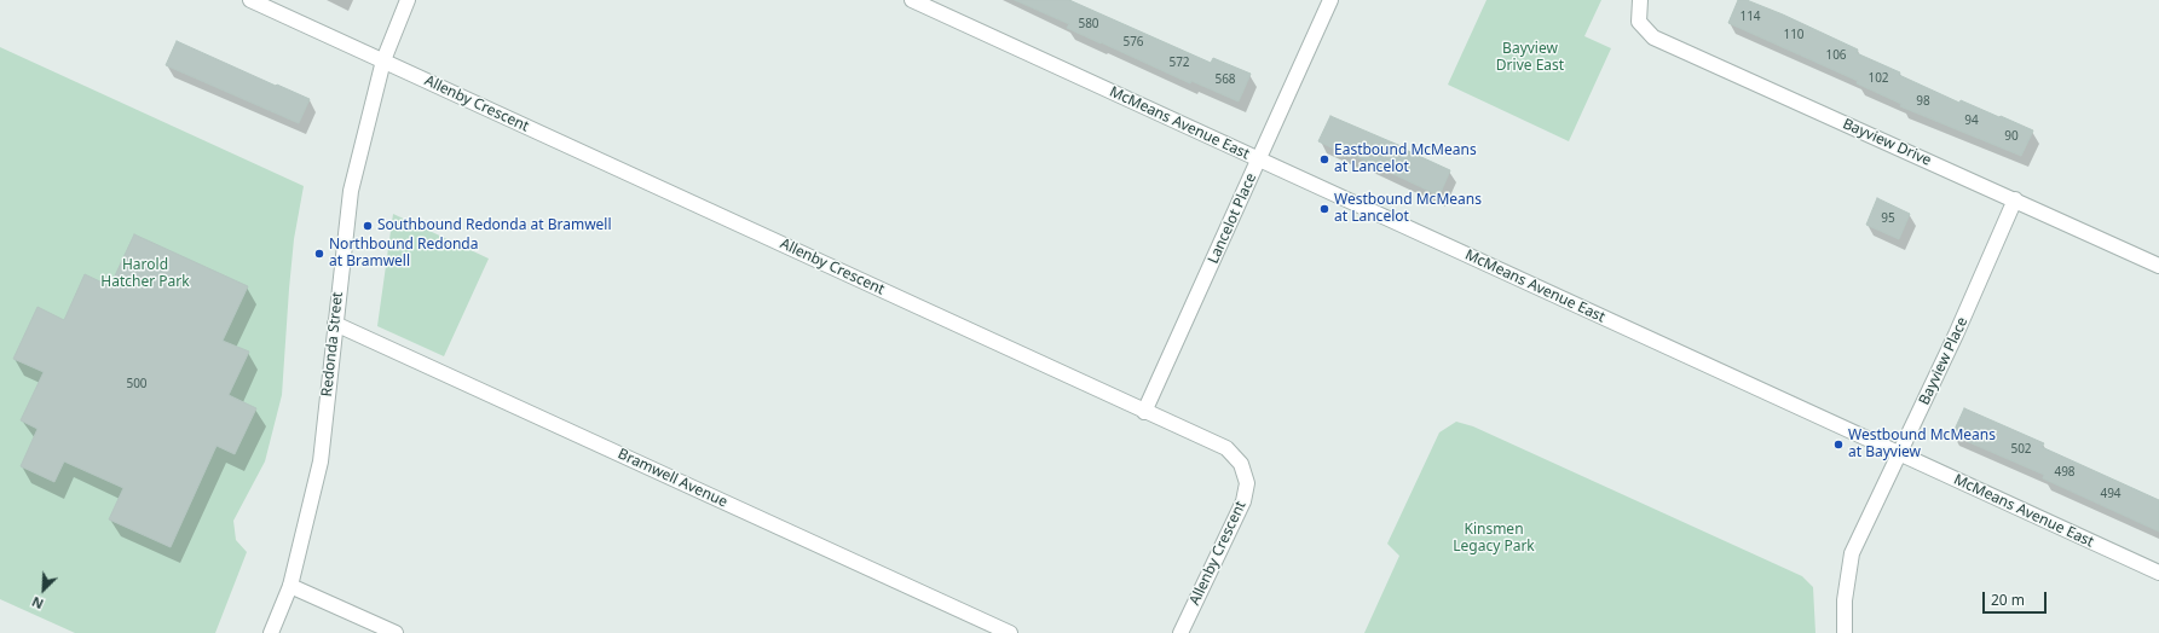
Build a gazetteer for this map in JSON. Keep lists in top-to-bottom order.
{
  "streets": {
    "street": [
      "Allenby Crescent",
      "McMeans Avenue East",
      "Bayview Drive",
      "Lancelot Place",
      "Redonda Street",
      "Bayview Place",
      "Bramwell Avenue"
    ]
  },
  "crossings": [
    ["Allenby Crescent", "Lancelot Place"],
    ["Allenby Crescent", "Redonda Street"],
    ["McMeans Avenue East", "Lancelot Place"],
    ["McMeans Avenue East", "Bayview Place"],
    ["Bayview Drive", "Bayview Place"],
    ["Redonda Street", "Bramwell Avenue"]
  ],
  "parks": ["Bayview Drive East", "Harold Hatcher Park", "Kinsmen Legacy Park"],
  "places": [
    "Eastbound McMeans at Lancelot",
    "Westbound McMeans at Lancelot",
    "Southbound Redonda at Bramwell",
    "Northbound Redonda at Bramwell",
    "Westbound McMeans at Bayview"
  ],
  "house_numbers": [
    "114",
    "580",
    "110",
    "576",
    "106",
    "572",
    "102",
    "568",
    "98",
    "94",
    "90",
    "95",
    "500",
    "502",
    "498",
    "494"
  ],
  "scale_bar": "20 m",
  "north": "bottom left"
}
